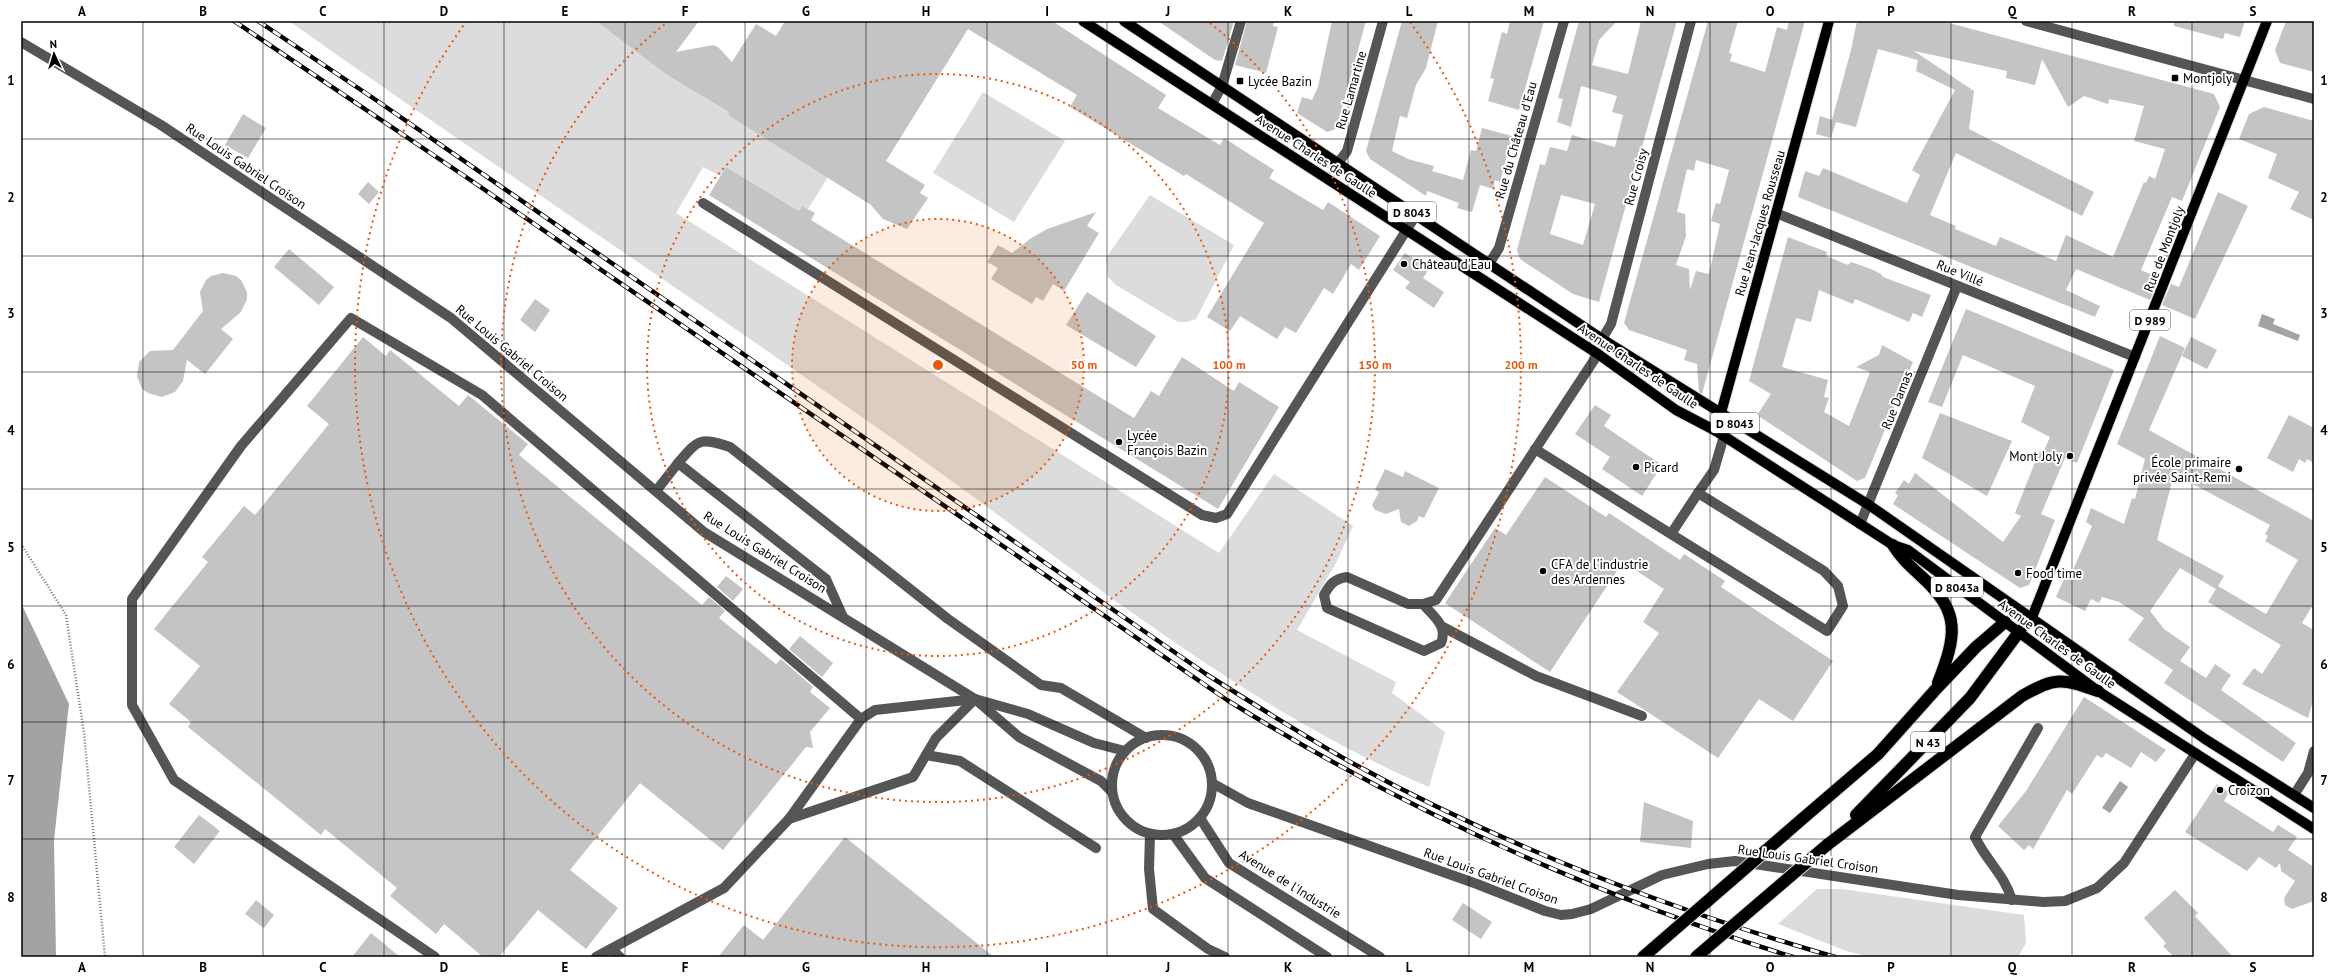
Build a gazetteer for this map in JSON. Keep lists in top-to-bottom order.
{
  "streets": {
    "highway": ["N 43"],
    "main road": [
      "Avenue Charles de Gaulle",
      "D 8043",
      "Rue Jean-Jacques Rousseau",
      "Rue de Montjoly",
      "D 989",
      "D 8043a"
    ],
    "street": [
      "Rue Lamartine",
      "Rue du Château d'Eau",
      "Rue Louis Gabriel Croison",
      "Rue Croisy",
      "Rue Villé",
      "Rue Damas",
      "Avenue de l'Industrie"
    ]
  },
  "crossings": [
    ["Rue Lamartine", "Avenue Charles de Gaulle"],
    ["Rue du Château d'Eau", "Avenue Charles de Gaulle"],
    ["Avenue Charles de Gaulle", "Rue Louis Gabriel Croison"],
    ["Avenue Charles de Gaulle", "Rue Croisy"],
    ["Avenue Charles de Gaulle", "Rue Jean-Jacques Rousseau"],
    ["Avenue Charles de Gaulle", "Rue de Montjoly"],
    ["Avenue Charles de Gaulle", "Rue Damas"],
    ["Avenue Charles de Gaulle", "N 43"],
    ["Rue Louis Gabriel Croison", "Avenue de l'Industrie"],
    ["Rue Jean-Jacques Rousseau", "Rue Villé"],
    ["Rue de Montjoly", "Rue Villé"],
    ["Rue de Montjoly", "N 43"],
    ["Rue Villé", "Rue Damas"]
  ],
  "places": {
    "transit": ["Montjoly", "Lycée Bazin"],
    "other": [
      "Château d'Eau",
      "Lycée François Bazin",
      "Mont Joly",
      "Picard",
      "École primaire privée Saint-Remi",
      "CFA de l'industrie des Ardennes",
      "Food time",
      "Croizon"
    ]
  },
  "north": "top",
  "grid": {
    "columns": [
      "A",
      "B",
      "C",
      "D",
      "E",
      "F",
      "G",
      "H",
      "I",
      "J",
      "K",
      "L",
      "M",
      "N",
      "O",
      "P",
      "Q",
      "R",
      "S"
    ],
    "rows": [
      "1",
      "2",
      "3",
      "4",
      "5",
      "6",
      "7",
      "8"
    ]
  },
  "rings": [
    "50 m",
    "100 m",
    "150 m",
    "200 m"
  ]
}
